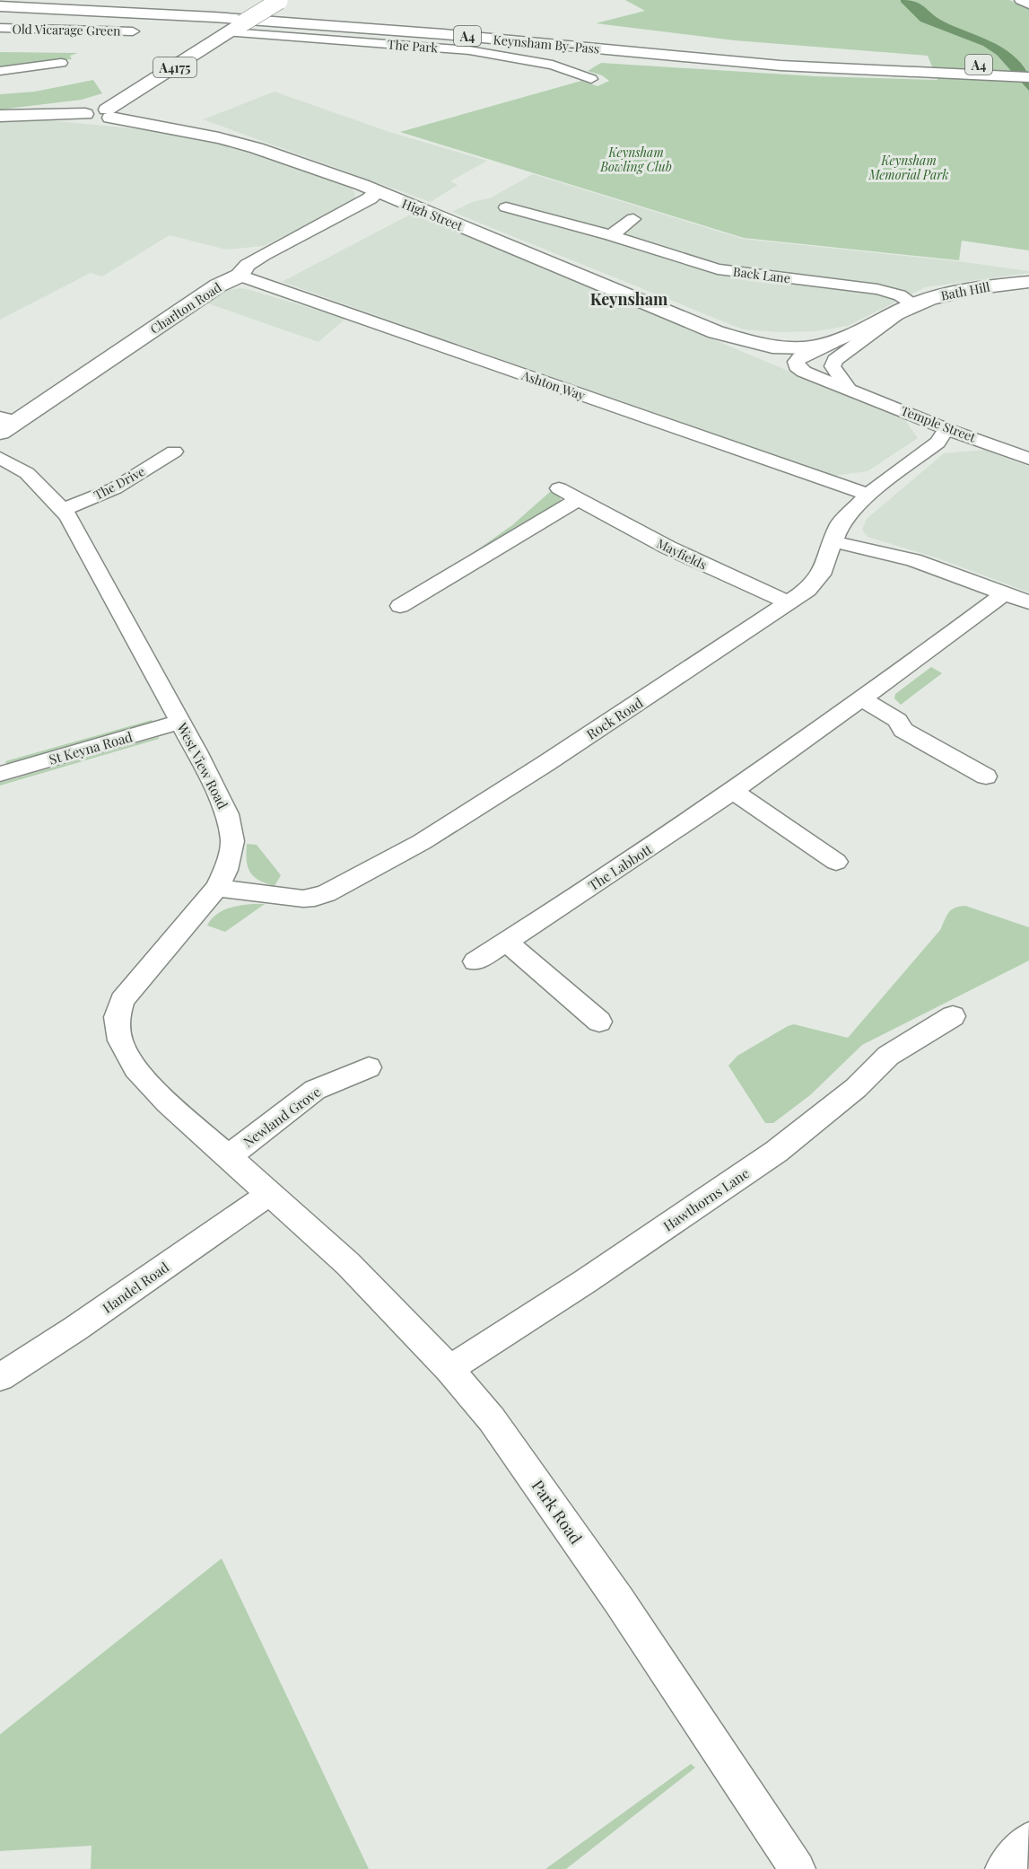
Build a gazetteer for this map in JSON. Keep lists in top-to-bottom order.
{
  "streets": {
    "main road": [
      "A4",
      "Keynsham By-Pass",
      "A4175",
      "High Street",
      "Bath Hill",
      "Charlton Road"
    ],
    "street": [
      "Old Vicarage Green",
      "The Park",
      "Back Lane",
      "Ashton Way",
      "Temple Street",
      "The Drive",
      "Mayfields",
      "Rock Road",
      "St Keyna Road",
      "West View Road",
      "The Labbott",
      "Newland Grove",
      "Hawthorns Lane",
      "Handel Road",
      "Park Road"
    ]
  },
  "crossings": [
    ["The Park", "A4175"],
    ["A4175", "High Street"],
    ["High Street", "Back Lane"],
    ["High Street", "Bath Hill"],
    ["High Street", "Charlton Road"],
    ["High Street", "Temple Street"],
    ["Back Lane", "Bath Hill"],
    ["Charlton Road", "Ashton Way"],
    ["Ashton Way", "Rock Road"],
    ["Temple Street", "Rock Road"],
    ["The Drive", "West View Road"],
    ["Mayfields", "Rock Road"],
    ["Rock Road", "West View Road"],
    ["St Keyna Road", "West View Road"],
    ["West View Road", "Newland Grove"],
    ["West View Road", "Handel Road"],
    ["West View Road", "Park Road"],
    ["Hawthorns Lane", "Park Road"],
    ["Handel Road", "Park Road"]
  ],
  "districts": ["Keynsham"],
  "parks": ["Keynsham Bowling Club", "Keynsham Memorial Park"]
}
